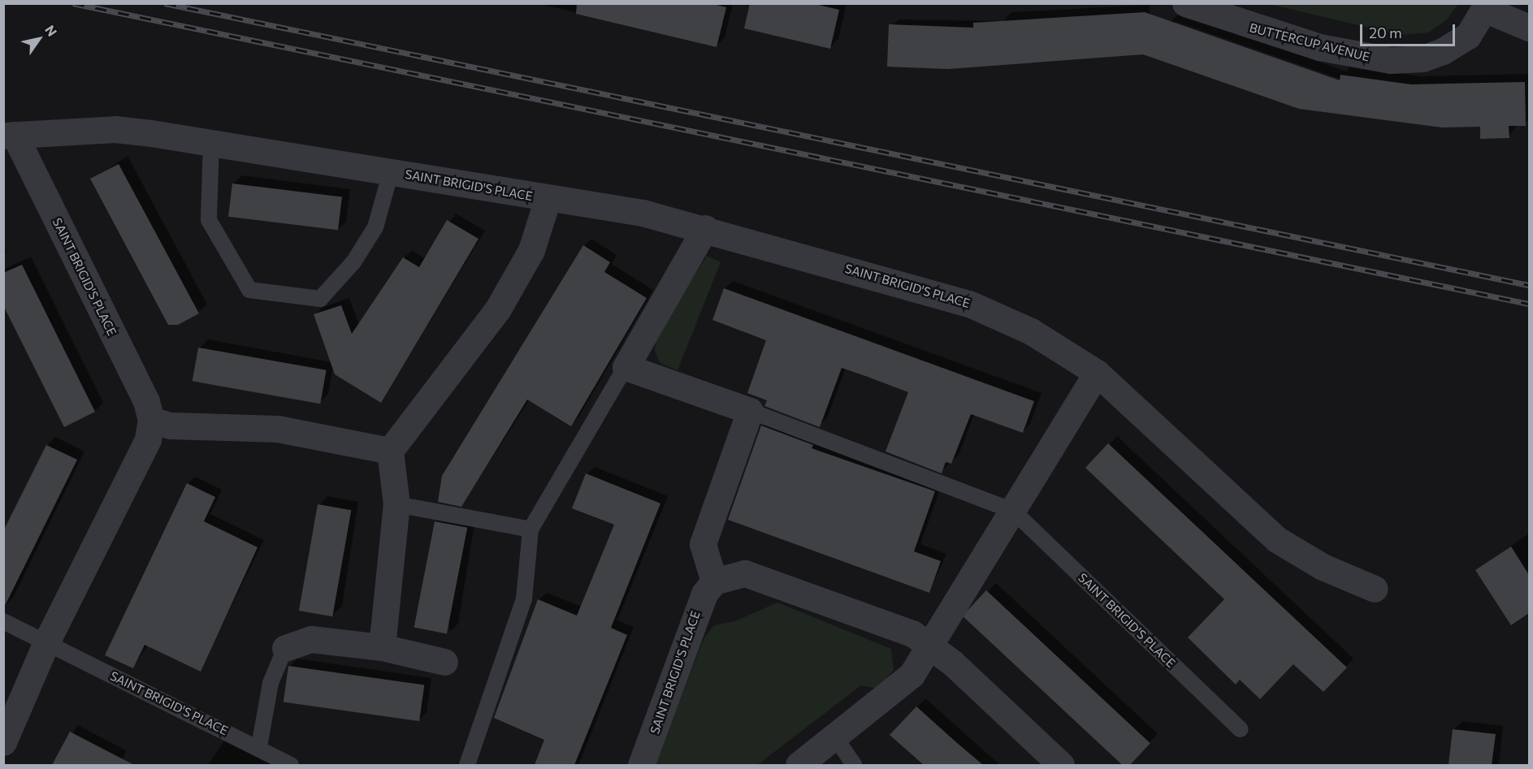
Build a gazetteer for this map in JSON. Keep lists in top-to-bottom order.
{
  "streets": {
    "street": ["BUTTERCUP AVENUE", "SAINT BRIGID'S PLACE"]
  },
  "scale_bar": "20 m",
  "north": "top right"
}
